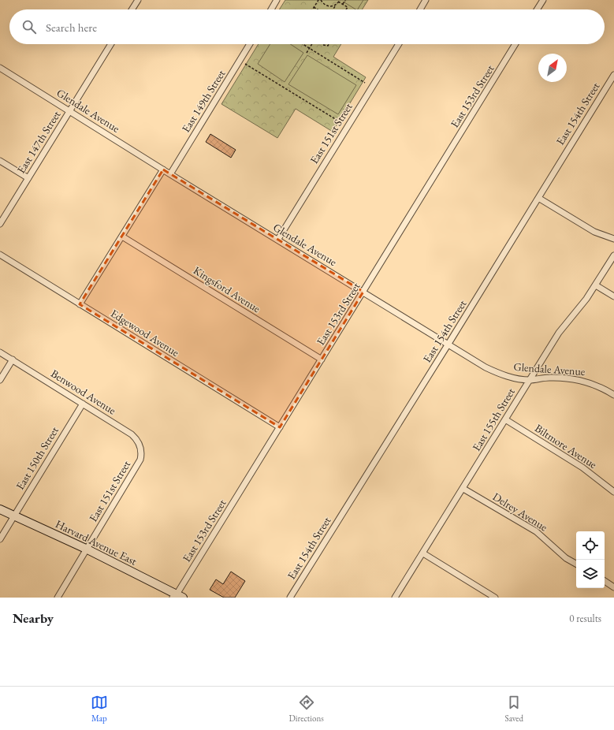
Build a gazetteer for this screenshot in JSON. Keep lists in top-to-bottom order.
{
  "streets": {
    "main road": ["Harvard Avenue East"],
    "street": [
      "East 153rd Street",
      "East 149th Street",
      "Glendale Avenue",
      "East 154th Street",
      "East 151st Street",
      "East 147th Street",
      "Kingsford Avenue",
      "Edgewood Avenue",
      "Benwood Avenue",
      "East 155th Street",
      "Biltmore Avenue",
      "East 150th Street",
      "Delrey Avenue"
    ]
  },
  "crossings": [
    ["East 153rd Street", "Glendale Avenue"],
    ["East 153rd Street", "Kingsford Avenue"],
    ["East 153rd Street", "Edgewood Avenue"],
    ["East 153rd Street", "Harvard Avenue East"],
    ["East 149th Street", "Glendale Avenue"],
    ["Glendale Avenue", "East 154th Street"],
    ["Glendale Avenue", "East 151st Street"],
    ["Glendale Avenue", "East 147th Street"],
    ["Glendale Avenue", "East 155th Street"],
    ["East 151st Street", "Benwood Avenue"],
    ["East 151st Street", "Harvard Avenue East"],
    ["Benwood Avenue", "East 150th Street"],
    ["East 155th Street", "Biltmore Avenue"],
    ["East 155th Street", "Delrey Avenue"],
    ["East 150th Street", "Harvard Avenue East"]
  ],
  "north": "top right",
  "page": {
    "search": "Search here",
    "heading": ["Nearby", "0 results"],
    "nav": ["Map", "Directions", "Saved"]
  }
}
